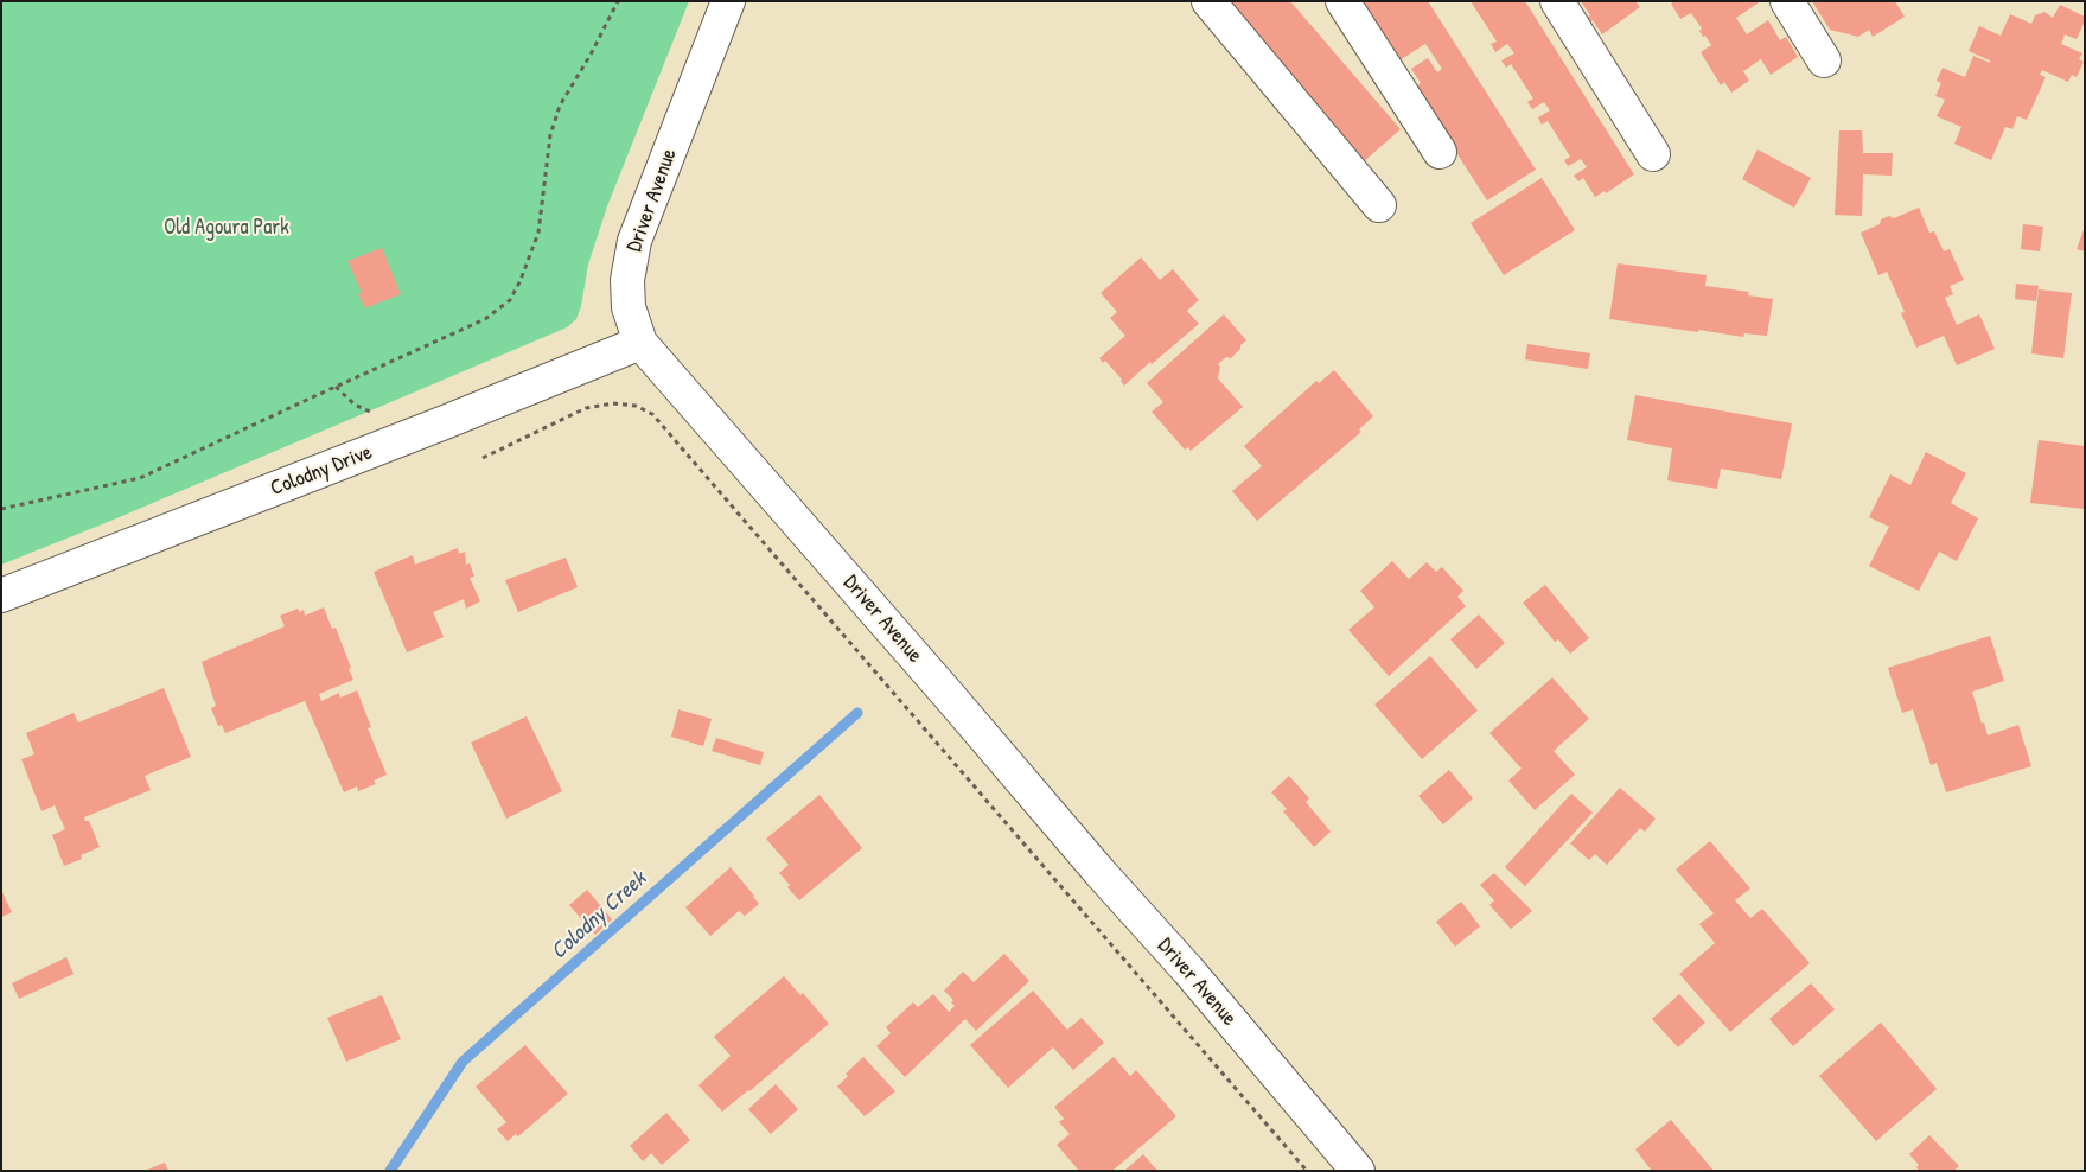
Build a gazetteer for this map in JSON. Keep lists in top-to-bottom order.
{
  "streets": {
    "street": ["Driver Avenue", "Colodny Drive"]
  },
  "crossings": [
    ["Driver Avenue", "Colodny Drive"]
  ],
  "water": ["Colodny Creek"],
  "parks": ["Old Agoura Park"]
}
